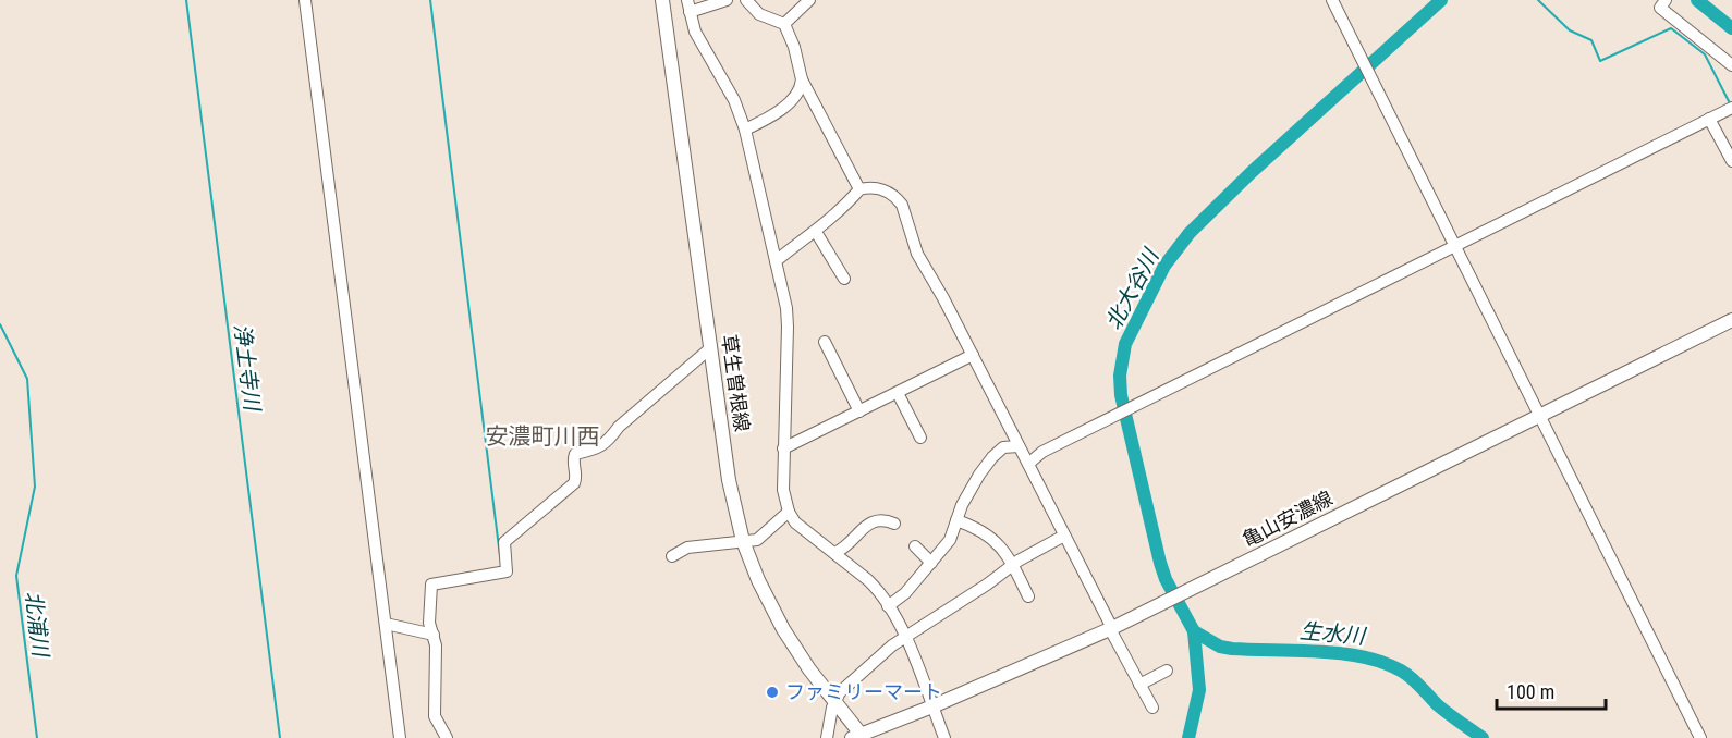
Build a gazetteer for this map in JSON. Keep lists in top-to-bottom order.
{
  "streets": {
    "main road": ["草生曽根線", "亀山安濃線"]
  },
  "crossings": [
    ["草生曽根線", "亀山安濃線"]
  ],
  "districts": ["安濃町川西"],
  "water": [
    "北大谷川",
    "浄土寺川",
    "北浦川",
    "生水川"
  ],
  "places": ["ファミリーマート"],
  "scale_bar": "100 m"
}
